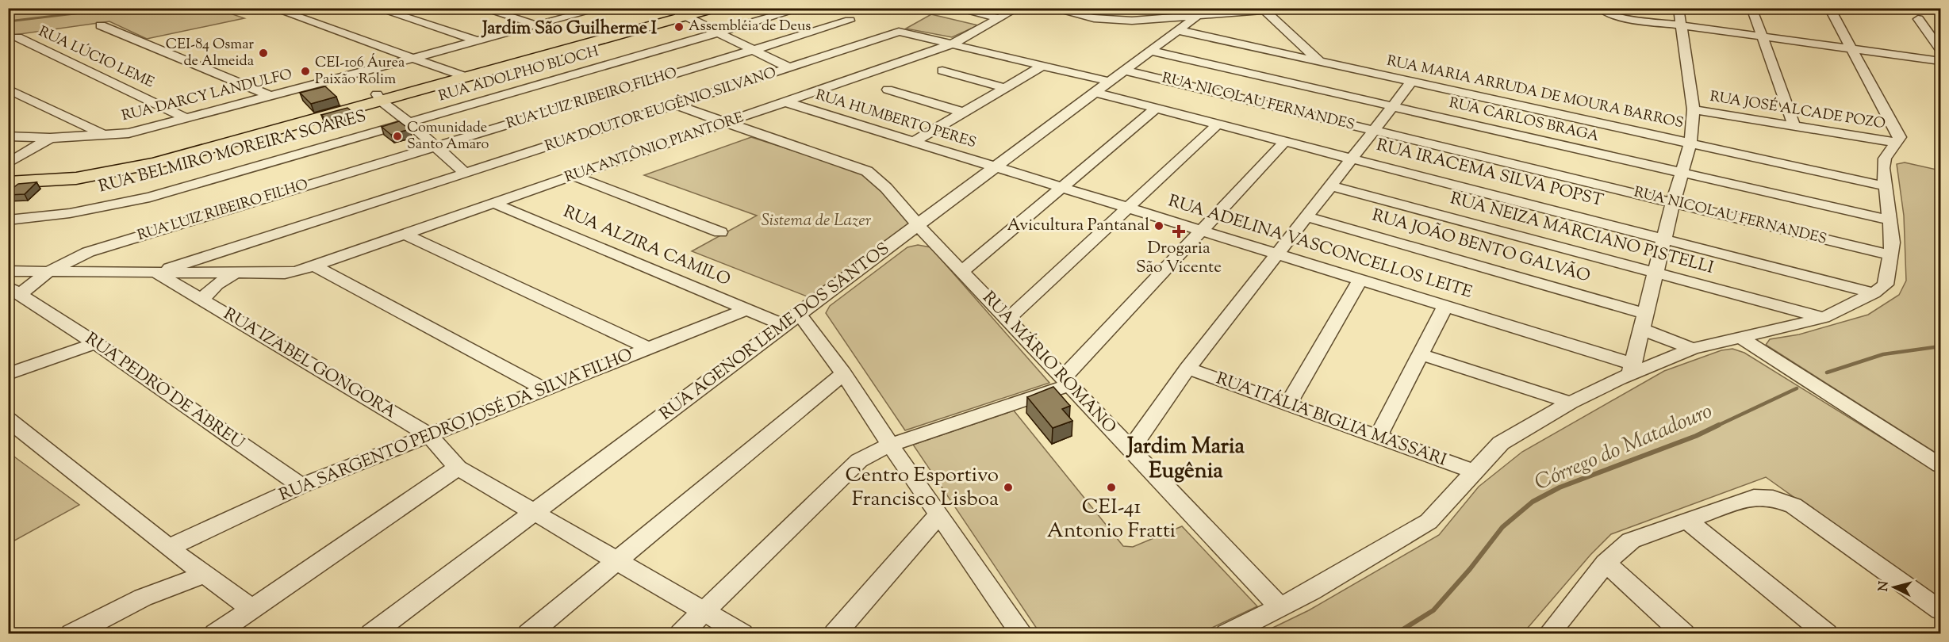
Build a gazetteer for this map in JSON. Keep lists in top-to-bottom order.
{
  "streets": {
    "street": [
      "RUA LÚCIO LEME",
      "RUA ADOLPHO BLOCH",
      "RUA MARIA ARRUDA DE MOURA BARROS",
      "RUA DARCY LANDULFO",
      "RUA LUIZ RIBEIRO FILHO",
      "RUA NICOLAU FERNANDES",
      "RUA DOUTOR EUGÊNIO SILVANO",
      "RUA JOSÉ ALCADE POZO",
      "RUA HUMBERTO PERES",
      "RUA CARLOS BRAGA",
      "RUA ANTÔNIO PIANTORE",
      "RUA BELMIRO MOREIRA SOARES",
      "RUA IRACEMA SILVA POPST",
      "RUA NEIZA MARCIANO PISTELLI",
      "RUA ALZIRA CAMILO",
      "RUA JOÃO BENTO GALVÃO",
      "RUA ADELINA VASCONCELLOS LEITE",
      "RUA AGENOR LEME DOS SANTOS",
      "RUA MÁRIO ROMANO",
      "RUA IZABEL GONGORA",
      "RUA PEDRO DE ABREU",
      "RUA ITÁLIA BIGLIA MASSARI",
      "RUA SARGENTO PEDRO JOSÉ DA SILVA FILHO"
    ]
  },
  "crossings": [
    ["RUA LÚCIO LEME", "RUA DARCY LANDULFO"],
    ["RUA ADOLPHO BLOCH", "RUA BELMIRO MOREIRA SOARES"],
    ["RUA MARIA ARRUDA DE MOURA BARROS", "RUA AGENOR LEME DOS SANTOS"],
    ["RUA LUIZ RIBEIRO FILHO", "RUA ANTÔNIO PIANTORE"],
    ["RUA NICOLAU FERNANDES", "RUA AGENOR LEME DOS SANTOS"],
    ["RUA DOUTOR EUGÊNIO SILVANO", "RUA ANTÔNIO PIANTORE"],
    ["RUA DOUTOR EUGÊNIO SILVANO", "RUA AGENOR LEME DOS SANTOS"],
    ["RUA DOUTOR EUGÊNIO SILVANO", "RUA MÁRIO ROMANO"],
    ["RUA DOUTOR EUGÊNIO SILVANO", "RUA IZABEL GONGORA"],
    ["RUA HUMBERTO PERES", "RUA ANTÔNIO PIANTORE"],
    ["RUA HUMBERTO PERES", "RUA ADELINA VASCONCELLOS LEITE"],
    ["RUA HUMBERTO PERES", "RUA AGENOR LEME DOS SANTOS"],
    ["RUA CARLOS BRAGA", "RUA AGENOR LEME DOS SANTOS"],
    ["RUA ANTÔNIO PIANTORE", "RUA ALZIRA CAMILO"],
    ["RUA ANTÔNIO PIANTORE", "RUA MÁRIO ROMANO"],
    ["RUA ANTÔNIO PIANTORE", "RUA IZABEL GONGORA"],
    ["RUA IRACEMA SILVA POPST", "RUA AGENOR LEME DOS SANTOS"],
    ["RUA ALZIRA CAMILO", "RUA AGENOR LEME DOS SANTOS"],
    ["RUA ALZIRA CAMILO", "RUA SARGENTO PEDRO JOSÉ DA SILVA FILHO"],
    ["RUA ADELINA VASCONCELLOS LEITE", "RUA AGENOR LEME DOS SANTOS"],
    ["RUA AGENOR LEME DOS SANTOS", "RUA MÁRIO ROMANO"],
    ["RUA AGENOR LEME DOS SANTOS", "RUA IZABEL GONGORA"],
    ["RUA IZABEL GONGORA", "RUA SARGENTO PEDRO JOSÉ DA SILVA FILHO"],
    ["RUA PEDRO DE ABREU", "RUA SARGENTO PEDRO JOSÉ DA SILVA FILHO"]
  ],
  "districts": ["Jardim São Guilherme I", "Jardim Maria Eugênia"],
  "water": ["Córrego do Matadouro"],
  "parks": ["Sistema de Lazer"],
  "places": {
    "other": [
      "Assembléia de Deus",
      "CEI-84 Osmar de Almeida",
      "CEI-106 Áurea Paixão Rolim",
      "Comunidade Santo Amaro",
      "Avicultura Pantanal",
      "Centro Esportivo Francisco Lisboa",
      "CEI-41 Antonio Fratti"
    ],
    "health": ["Drogaria São Vicente"]
  },
  "north": "left"
}
